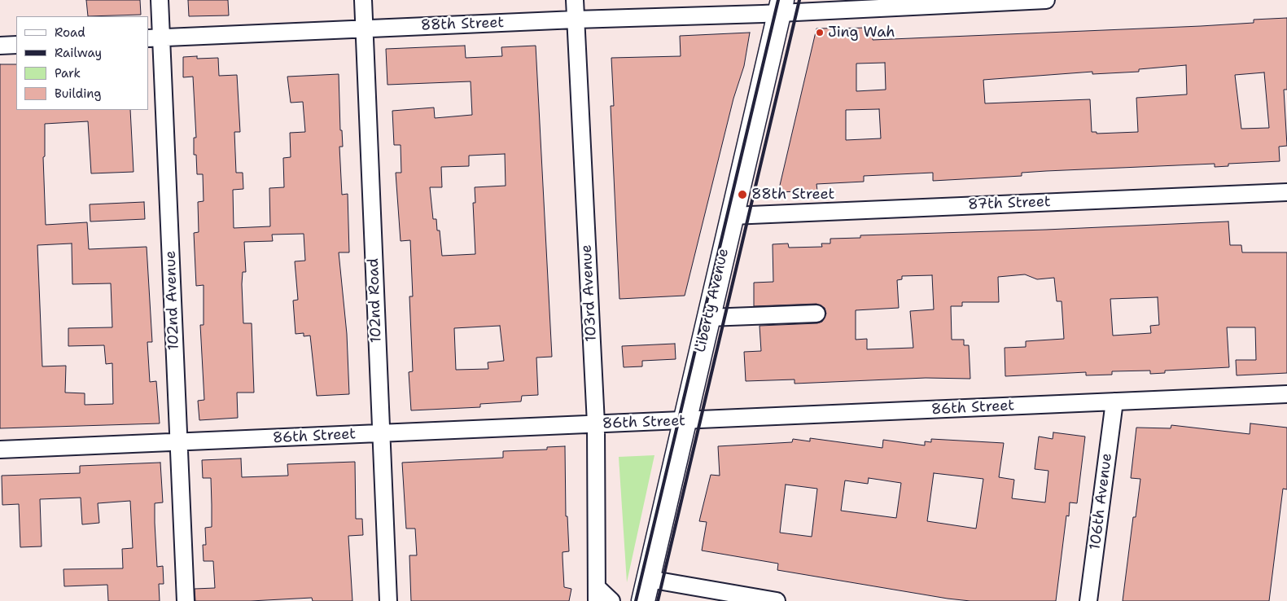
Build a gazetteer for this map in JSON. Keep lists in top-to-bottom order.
{
  "streets": {
    "street": [
      "88th Street",
      "87th Street",
      "103rd Avenue",
      "102nd Avenue",
      "102nd Road",
      "Liberty Avenue",
      "86th Street",
      "106th Avenue"
    ]
  },
  "crossings": [
    ["88th Street", "103rd Avenue"],
    ["88th Street", "102nd Avenue"],
    ["88th Street", "102nd Road"],
    ["88th Street", "Liberty Avenue"],
    ["87th Street", "Liberty Avenue"],
    ["103rd Avenue", "86th Street"],
    ["102nd Avenue", "86th Street"],
    ["102nd Road", "86th Street"],
    ["Liberty Avenue", "86th Street"],
    ["86th Street", "106th Avenue"]
  ],
  "places": ["Jing Wah", "88th Street"],
  "legend": [
    "Road",
    "Railway",
    "Park",
    "Building"
  ]
}
